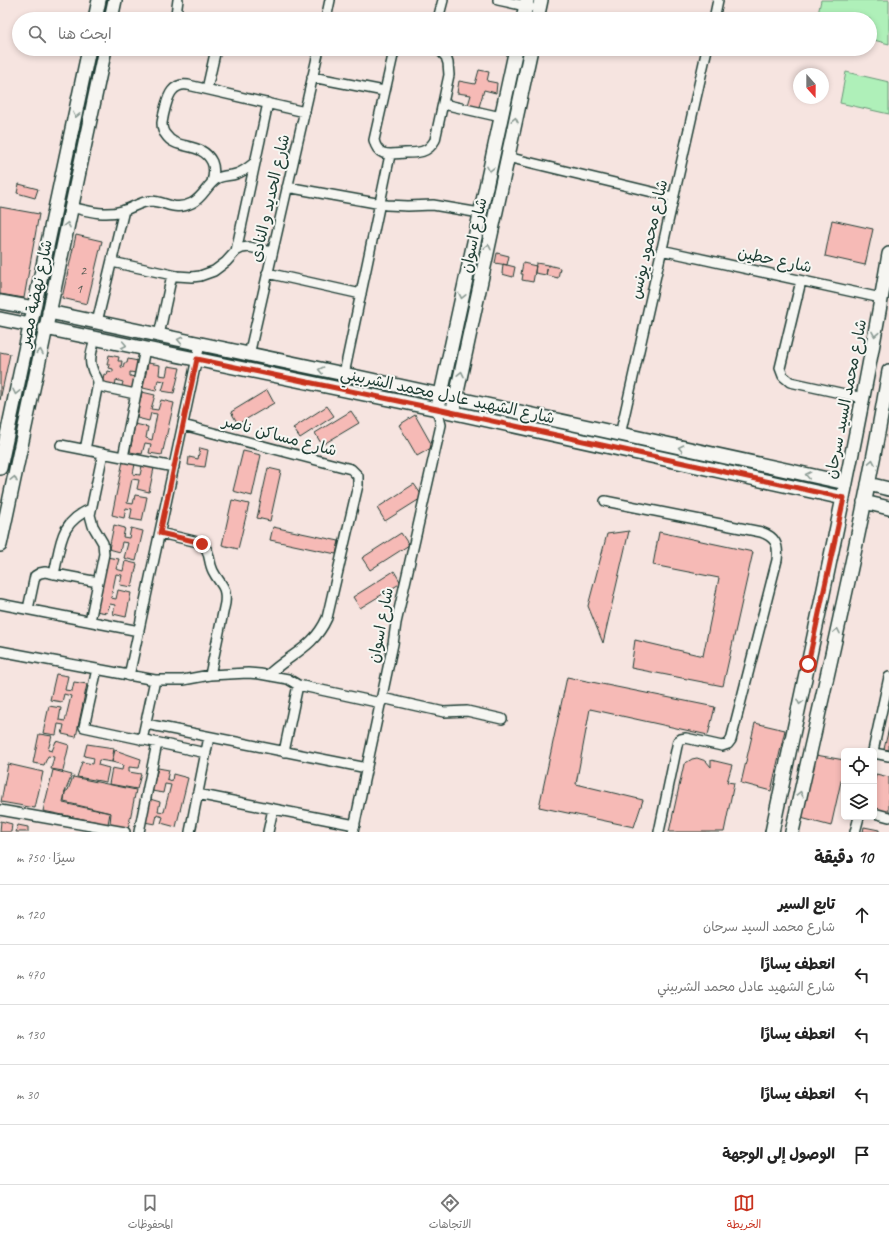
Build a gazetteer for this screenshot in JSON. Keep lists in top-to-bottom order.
{
  "streets": {
    "street": [
      "شارع الحديد و النادى",
      "شارع اسوان",
      "شارع محمود يونس",
      "شارع حطين",
      "شارع نهضة مصر",
      "شارع الشهيد عادل محمد الشربيني",
      "شارع محمد السيد سرحان",
      "شارع مساكن ناصر"
    ]
  },
  "crossings": [
    ["شارع الحديد و النادى", "شارع الشهيد عادل محمد الشربيني"],
    ["شارع اسوان", "شارع الشهيد عادل محمد الشربيني"],
    ["شارع محمود يونس", "شارع حطين"],
    ["شارع محمود يونس", "شارع الشهيد عادل محمد الشربيني"],
    ["شارع حطين", "شارع محمد السيد سرحان"],
    ["شارع نهضة مصر", "شارع الشهيد عادل محمد الشربيني"],
    ["شارع الشهيد عادل محمد الشربيني", "شارع محمد السيد سرحان"]
  ],
  "house_numbers": ["2", "1"],
  "north": "bottom",
  "page": {
    "search": "ابحث هنا",
    "heading": ["10 دقيقة", "سيرًا · 750 m"],
    "list": [
      ["تابع السير", "شارع محمد السيد سرحان", "120 m"],
      ["انعطف يسارًا", "شارع الشهيد عادل محمد الشربيني", "470 m"],
      ["انعطف يسارًا", "130 m"],
      ["انعطف يسارًا", "30 m"],
      "الوصول إلى الوجهة"
    ],
    "nav": ["الخريطة", "الاتجاهات", "المحفوظات"]
  }
}
